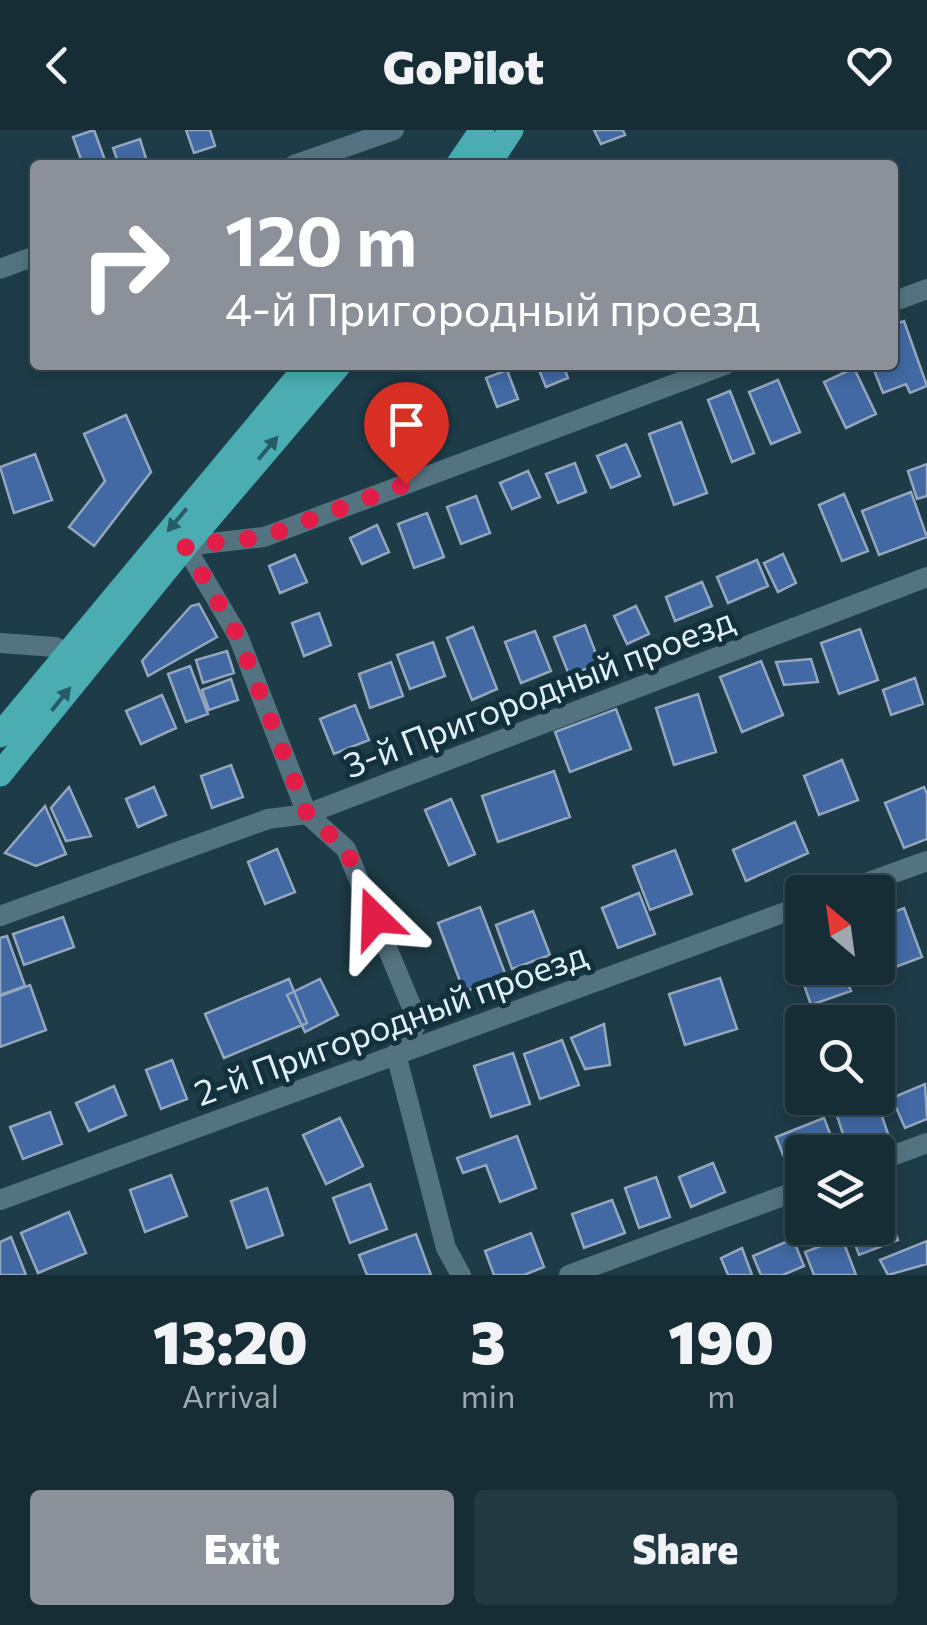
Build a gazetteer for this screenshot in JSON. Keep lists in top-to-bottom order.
{
  "streets": {
    "street": ["3-й Пригородный проезд", "2-й Пригородный проезд"]
  },
  "north": "top left",
  "page": {
    "header": "GoPilot",
    "turn": ["120 m", "4-й Пригородный проезд"],
    "eta": [
      "13:20",
      "Arrival",
      "3",
      "min",
      "190",
      "m"
    ],
    "buttons": ["Exit", "Share"]
  }
}
